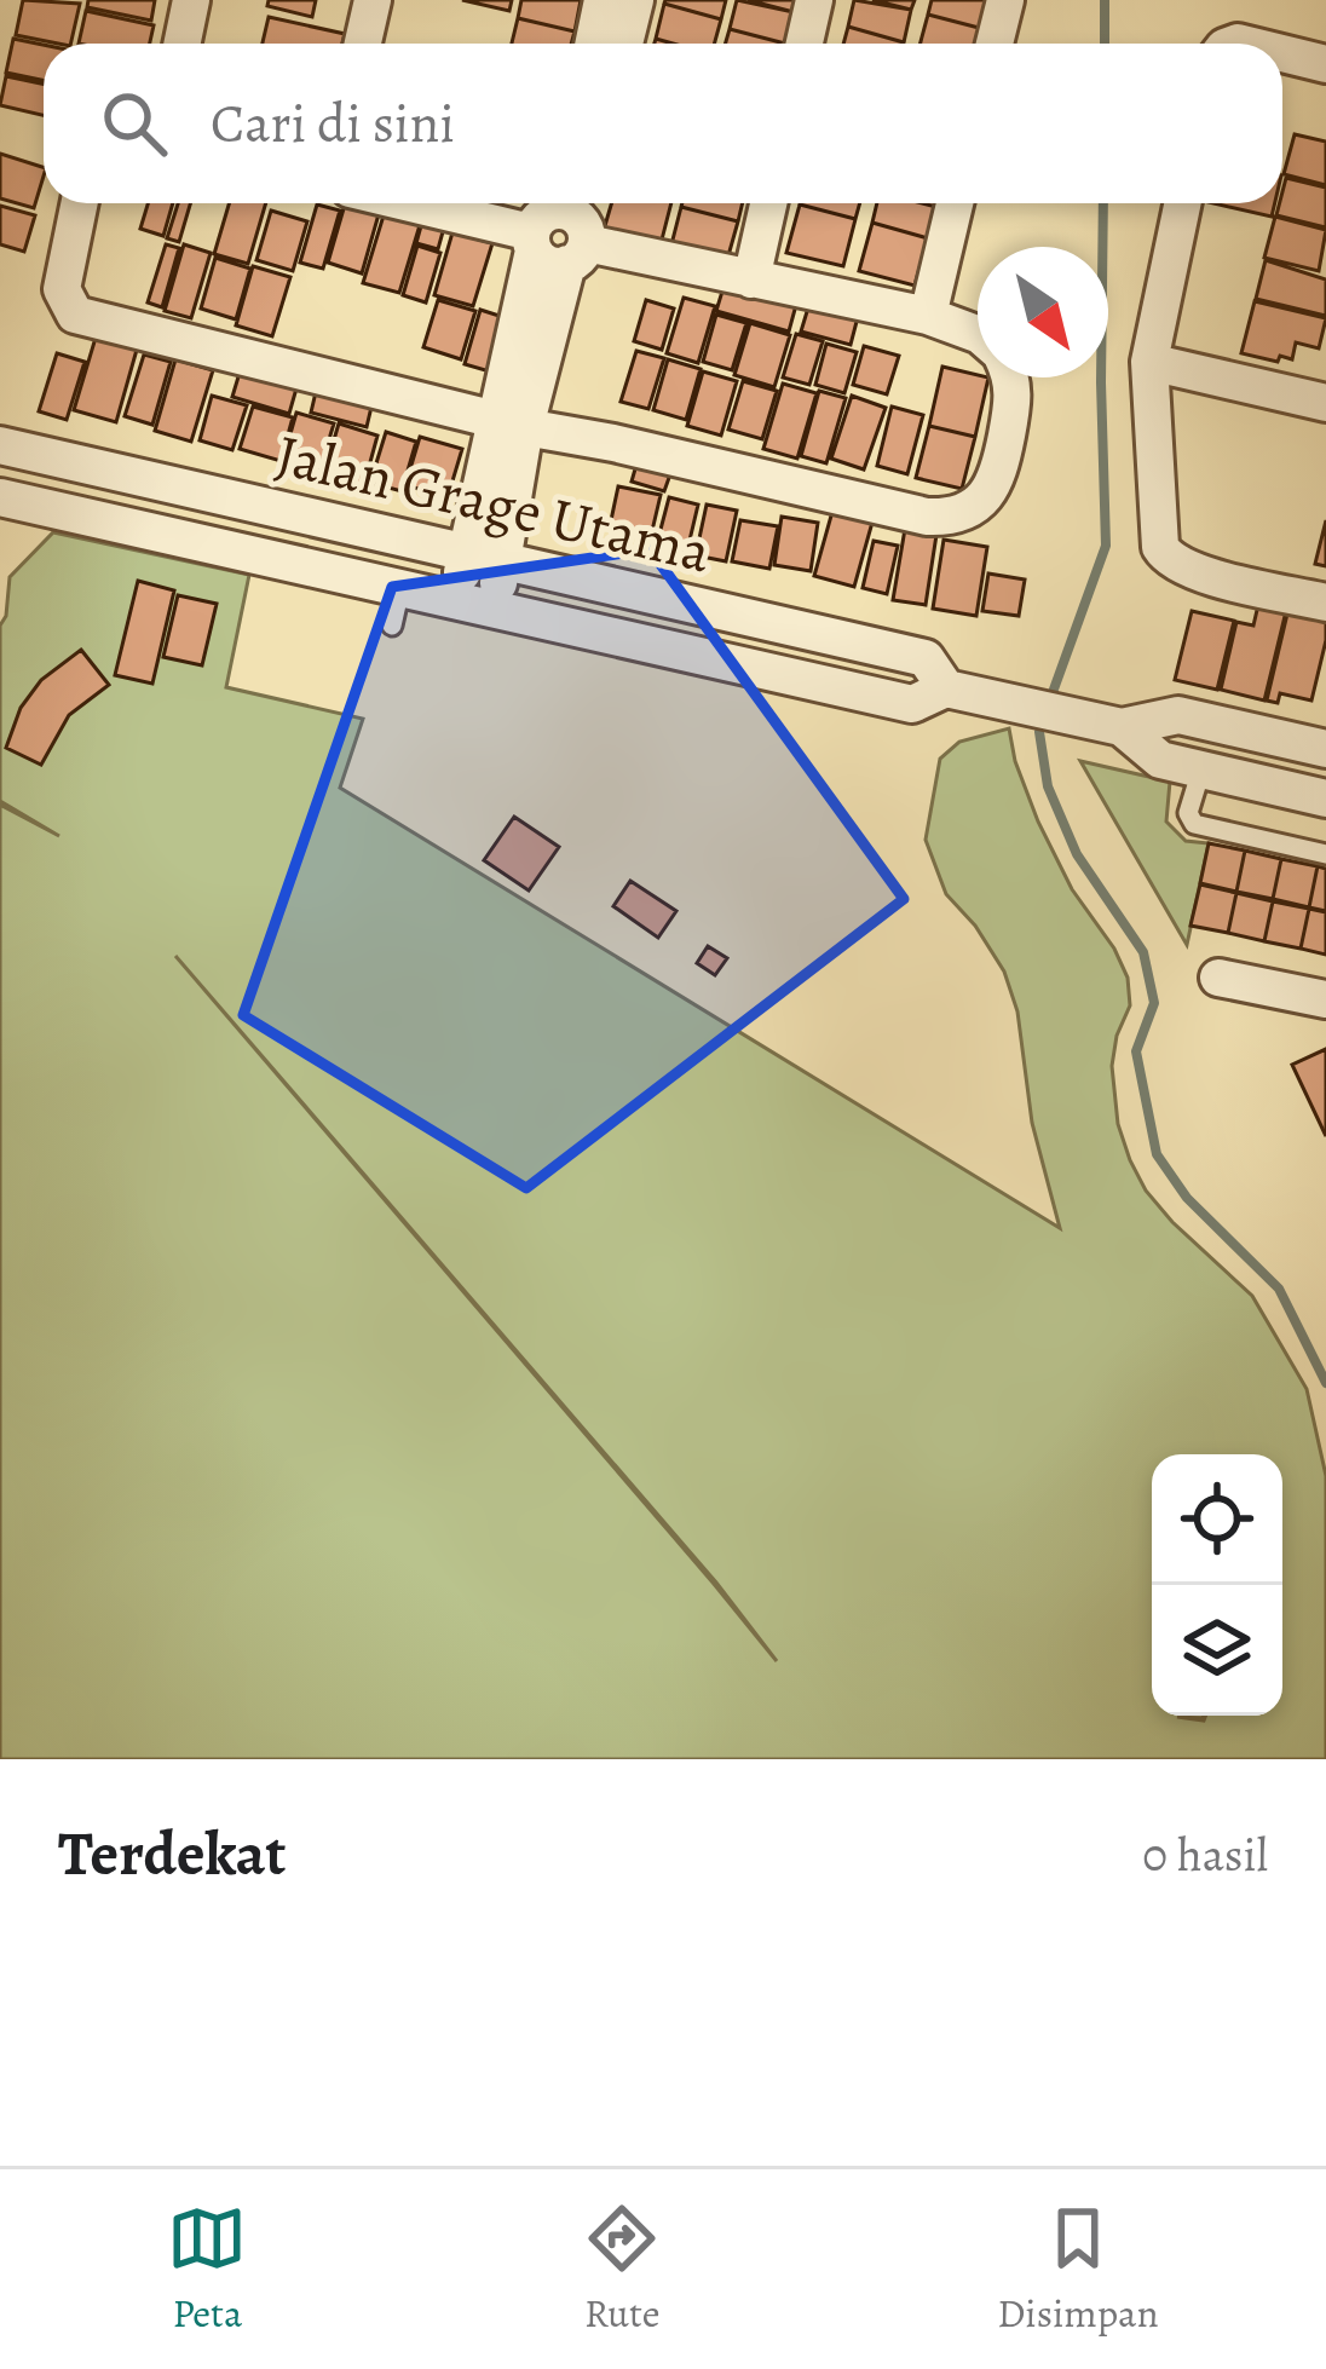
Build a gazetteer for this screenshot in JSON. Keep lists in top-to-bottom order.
{
  "streets": {
    "street": ["Jalan Grage Utama"]
  },
  "north": "bottom right",
  "page": {
    "search": "Cari di sini",
    "heading": ["Terdekat", "0 hasil"],
    "nav": ["Peta", "Rute", "Disimpan"]
  }
}
